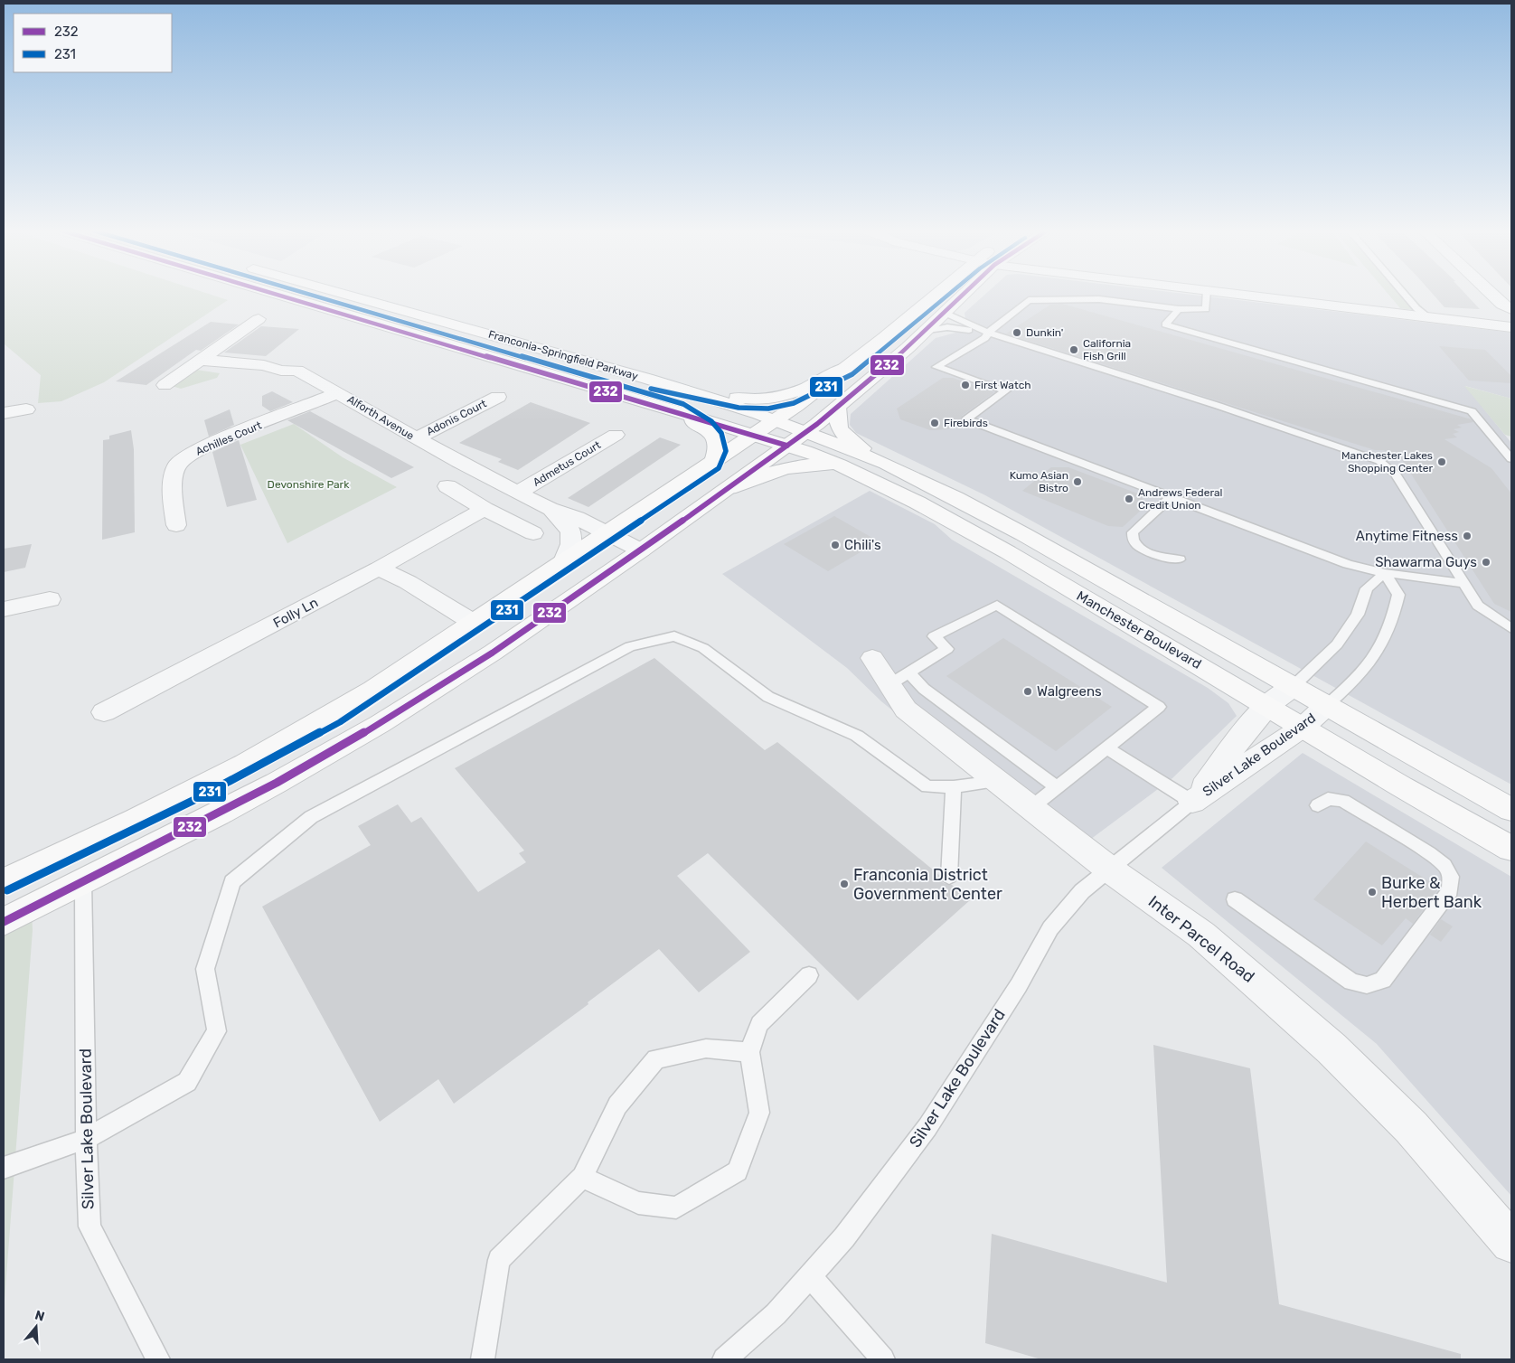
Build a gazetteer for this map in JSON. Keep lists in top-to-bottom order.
{
  "streets": {
    "main road": ["Franconia-Springfield Parkway", "Manchester Boulevard"],
    "street": [
      "Alforth Avenue",
      "Adonis Court",
      "Achilles Court",
      "Admetus Court",
      "Folly Ln",
      "Silver Lake Boulevard",
      "Inter Parcel Road"
    ]
  },
  "crossings": [
    ["Franconia-Springfield Parkway", "Manchester Boulevard"],
    ["Alforth Avenue", "Adonis Court"],
    ["Alforth Avenue", "Achilles Court"],
    ["Alforth Avenue", "Admetus Court"],
    ["Manchester Boulevard", "Silver Lake Boulevard"],
    ["Silver Lake Boulevard", "Inter Parcel Road"]
  ],
  "parks": ["Devonshire Park"],
  "places": [
    "Dunkin'",
    "California Fish Grill",
    "First Watch",
    "Firebirds",
    "Manchester Lakes Shopping Center",
    "Kumo Asian Bistro",
    "Andrews Federal Credit Union",
    "Anytime Fitness",
    "Chili's",
    "Shawarma Guys",
    "Walgreens",
    "Franconia District Government Center",
    "Burke & Herbert Bank"
  ],
  "lines": ["transit line 232", "transit line 231"],
  "legend": ["232", "231"],
  "north": "top"
}
